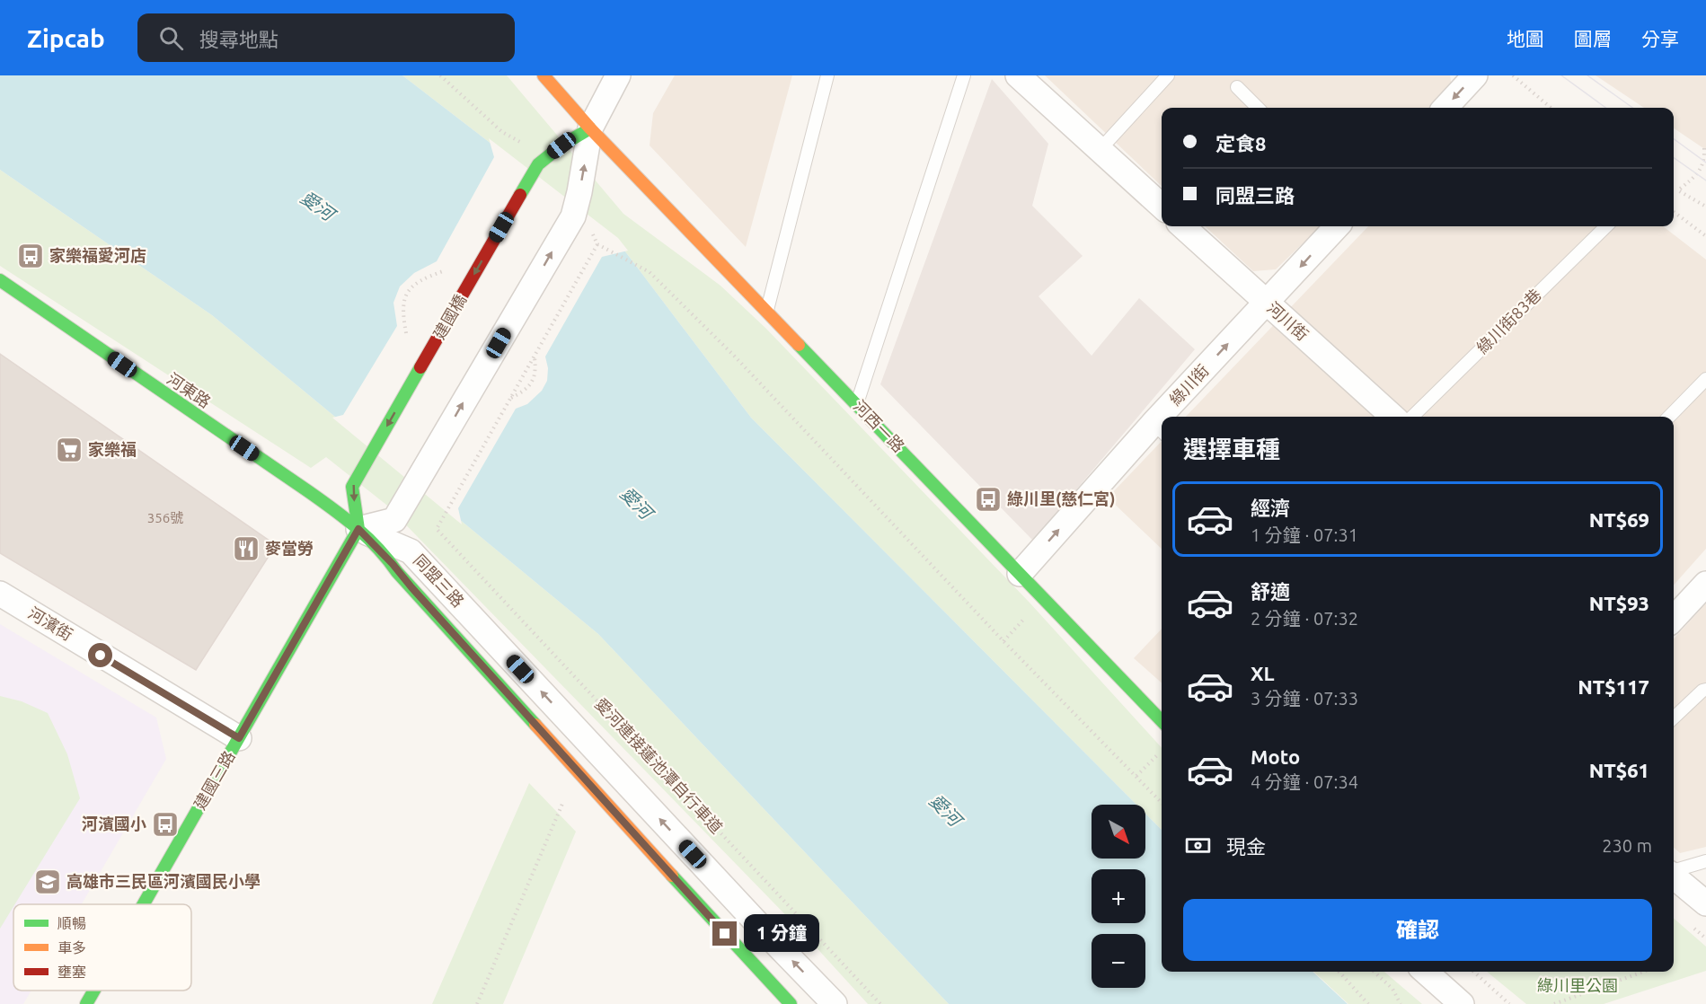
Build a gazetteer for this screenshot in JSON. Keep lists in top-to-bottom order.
{
  "streets": {
    "street": [
      "建國橋",
      "河川街",
      "綠川街",
      "河東路",
      "河西一路",
      "同盟三路",
      "河濱街",
      "建國三路"
    ],
    "lane": ["綠川街83巷"],
    "path": ["愛河連接蓮池潭自行車道"]
  },
  "crossings": [
    ["建國橋", "河東路"],
    ["建國橋", "河西一路"],
    ["建國橋", "同盟三路"],
    ["建國橋", "建國三路"],
    ["河川街", "綠川街"],
    ["綠川街", "河西一路"],
    ["河東路", "同盟三路"],
    ["河東路", "建國三路"],
    ["同盟三路", "建國三路"],
    ["河濱街", "建國三路"]
  ],
  "water": ["愛河"],
  "parks": ["綠川里公園"],
  "places": {
    "bus stop": ["家樂福愛河店", "綠川里(慈仁宮)", "河濱國小"],
    "supermarket": ["家樂福"],
    "restaurant": ["麥當勞"],
    "school or university": ["高雄市三民區河濱國民小學"]
  },
  "house_numbers": ["356號"],
  "legend": ["順暢", "車多", "壅塞"],
  "north": "bottom right",
  "page": {
    "header": "Zipcab",
    "search": "搜尋地點",
    "nav": ["地圖", "圖層", "分享"],
    "banner": ["定食8", "同盟三路"],
    "heading": "選擇車種",
    "list": [
      {
        "name": "經濟",
        "note": "1 分鐘 · 07:31",
        "value": "NT$69"
      },
      {
        "name": "舒適",
        "note": "2 分鐘 · 07:32",
        "value": "NT$93"
      },
      {
        "name": "XL",
        "note": "3 分鐘 · 07:33",
        "value": "NT$117"
      },
      {
        "name": "Moto",
        "note": "4 分鐘 · 07:34",
        "value": "NT$61"
      }
    ],
    "map_buttons": ["+", "−"],
    "pay": ["現金", "230 m"],
    "buttons": "確認",
    "bubble": "1 分鐘"
  }
}
